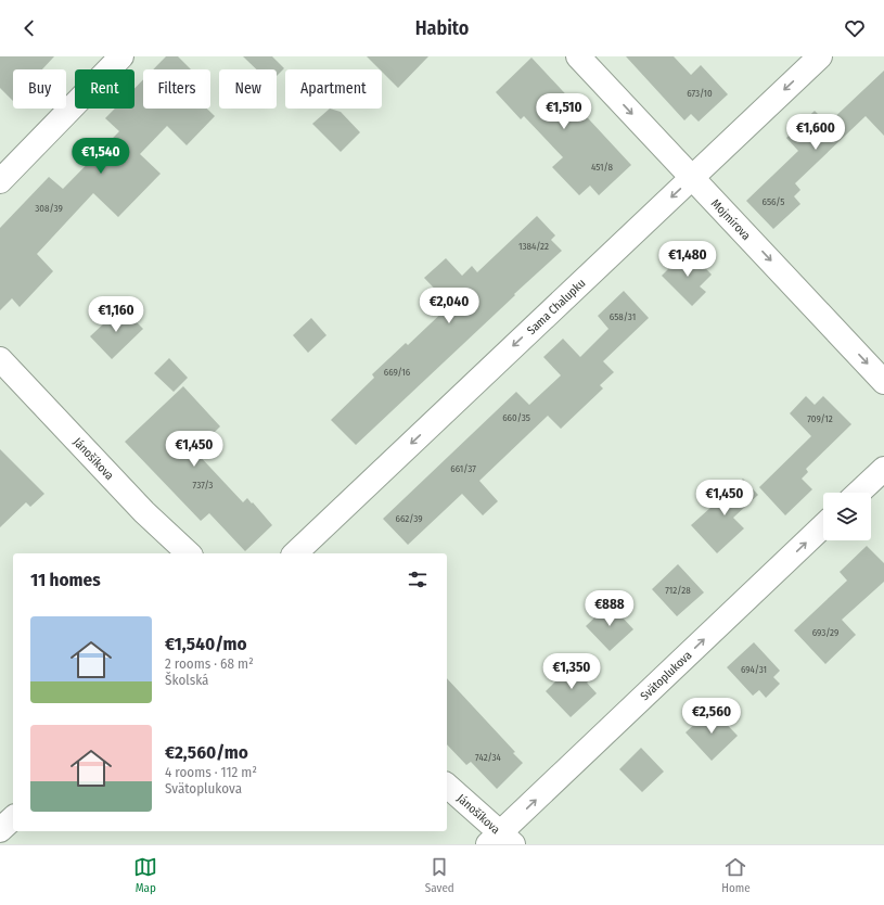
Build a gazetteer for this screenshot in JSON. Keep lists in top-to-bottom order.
{
  "streets": {
    "street": [
      "Mojmírova",
      "Sama Chalupku",
      "Jánošíkova",
      "Svätoplukova"
    ]
  },
  "crossings": [
    ["Mojmírova", "Sama Chalupku"],
    ["Jánošíkova", "Svätoplukova"]
  ],
  "one_way": ["Mojmírova", "Sama Chalupku", "Svätoplukova"],
  "house_numbers": [
    "673/10",
    "451/8",
    "656/5",
    "308/39",
    "1384/22",
    "658/31",
    "669/16",
    "660/35",
    "709/12",
    "661/37",
    "737/3",
    "662/39",
    "712/28",
    "693/29",
    "694/31",
    "742/34"
  ],
  "page": {
    "header": "Habito",
    "chip": [
      "Buy",
      "Rent",
      "Filters",
      "New",
      "Apartment"
    ],
    "price": [
      "€1,510",
      "€1,600",
      "€1,540",
      "€1,480",
      "€2,040",
      "€1,160",
      "€1,450",
      "€1,450",
      "€888",
      "€1,350",
      "€2,560"
    ],
    "heading": "11 homes",
    "list": [
      {
        "name": "€1,540/mo",
        "note": "2 rooms · 68 m² · Školská"
      },
      {
        "name": "€2,560/mo",
        "note": "4 rooms · 112 m² · Svätoplukova"
      }
    ],
    "tabs": ["Map", "Saved", "Home"]
  }
}
